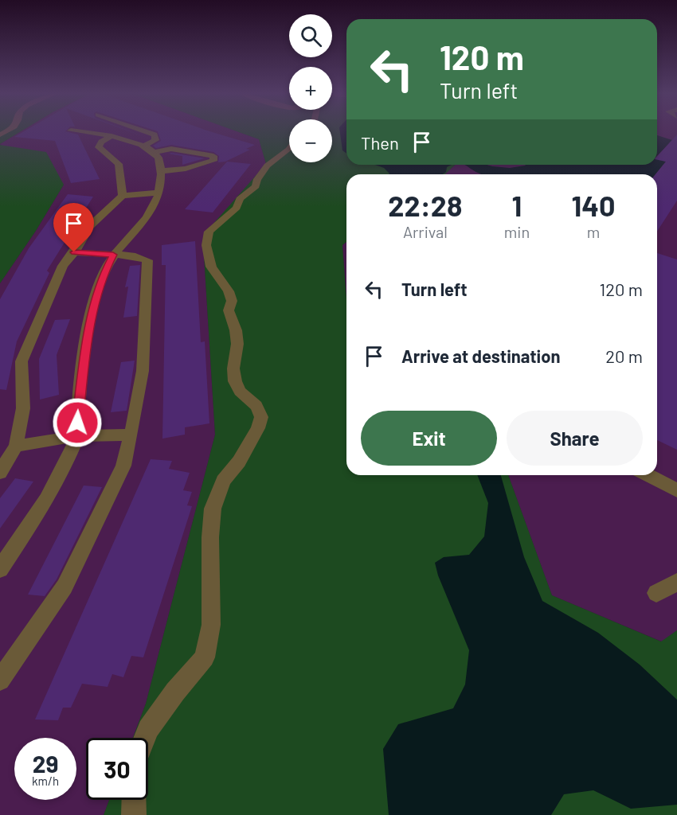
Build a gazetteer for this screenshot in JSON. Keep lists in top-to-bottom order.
{
  "page": {
    "map_buttons": ["+", "−"],
    "turn": ["120 m", "Turn left"],
    "then": "Then",
    "eta": [
      "22:28",
      "Arrival",
      "1",
      "min",
      "140",
      "m"
    ],
    "list": [
      {
        "name": "Turn left",
        "value": "120 m"
      },
      {
        "name": "Arrive at destination",
        "value": "20 m"
      }
    ],
    "buttons": ["Exit", "Share"],
    "speed": "29 km/h",
    "limit": "30"
  }
}
